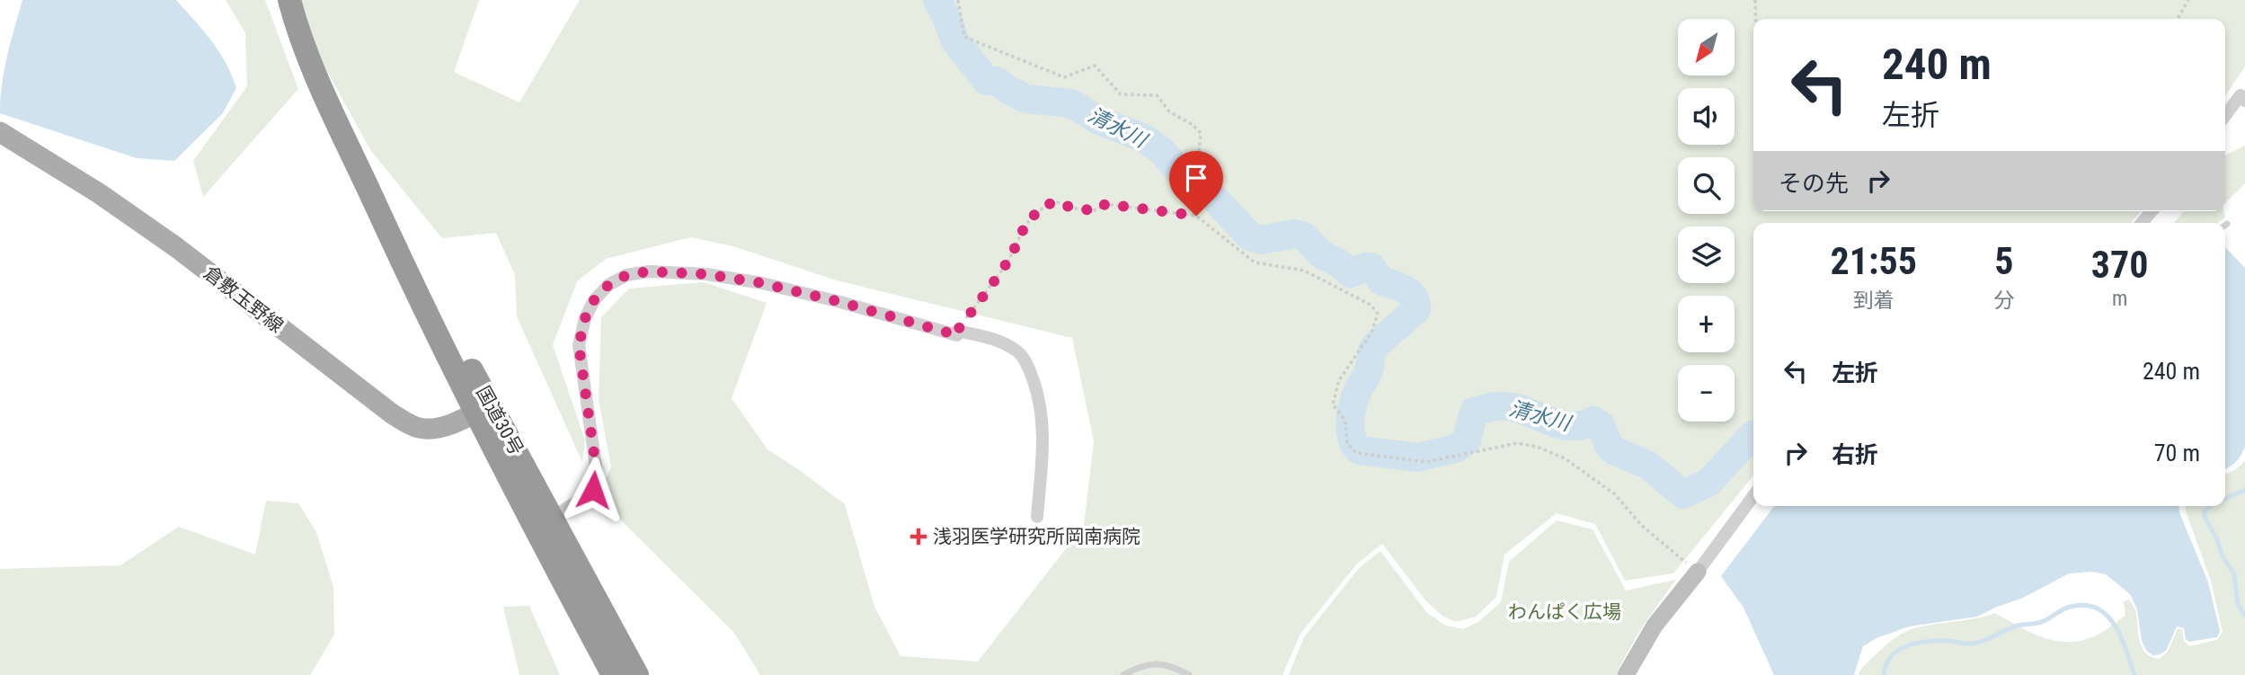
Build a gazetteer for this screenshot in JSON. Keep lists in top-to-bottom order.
{
  "streets": {
    "highway": ["国道30号"],
    "main road": ["倉敷玉野線"]
  },
  "crossings": [
    ["倉敷玉野線", "国道30号"]
  ],
  "water": ["清水川"],
  "parks": ["わんぱく広場"],
  "places": {
    "health": ["浅羽医学研究所岡南病院"]
  },
  "north": "bottom left",
  "page": {
    "map_buttons": ["+", "−"],
    "turn": ["240 m", "左折"],
    "then": "その先",
    "eta": [
      "21:55",
      "到着",
      "5",
      "分",
      "370",
      "m"
    ],
    "list": [
      {
        "name": "左折",
        "value": "240 m"
      },
      {
        "name": "右折",
        "value": "70 m"
      }
    ]
  }
}
